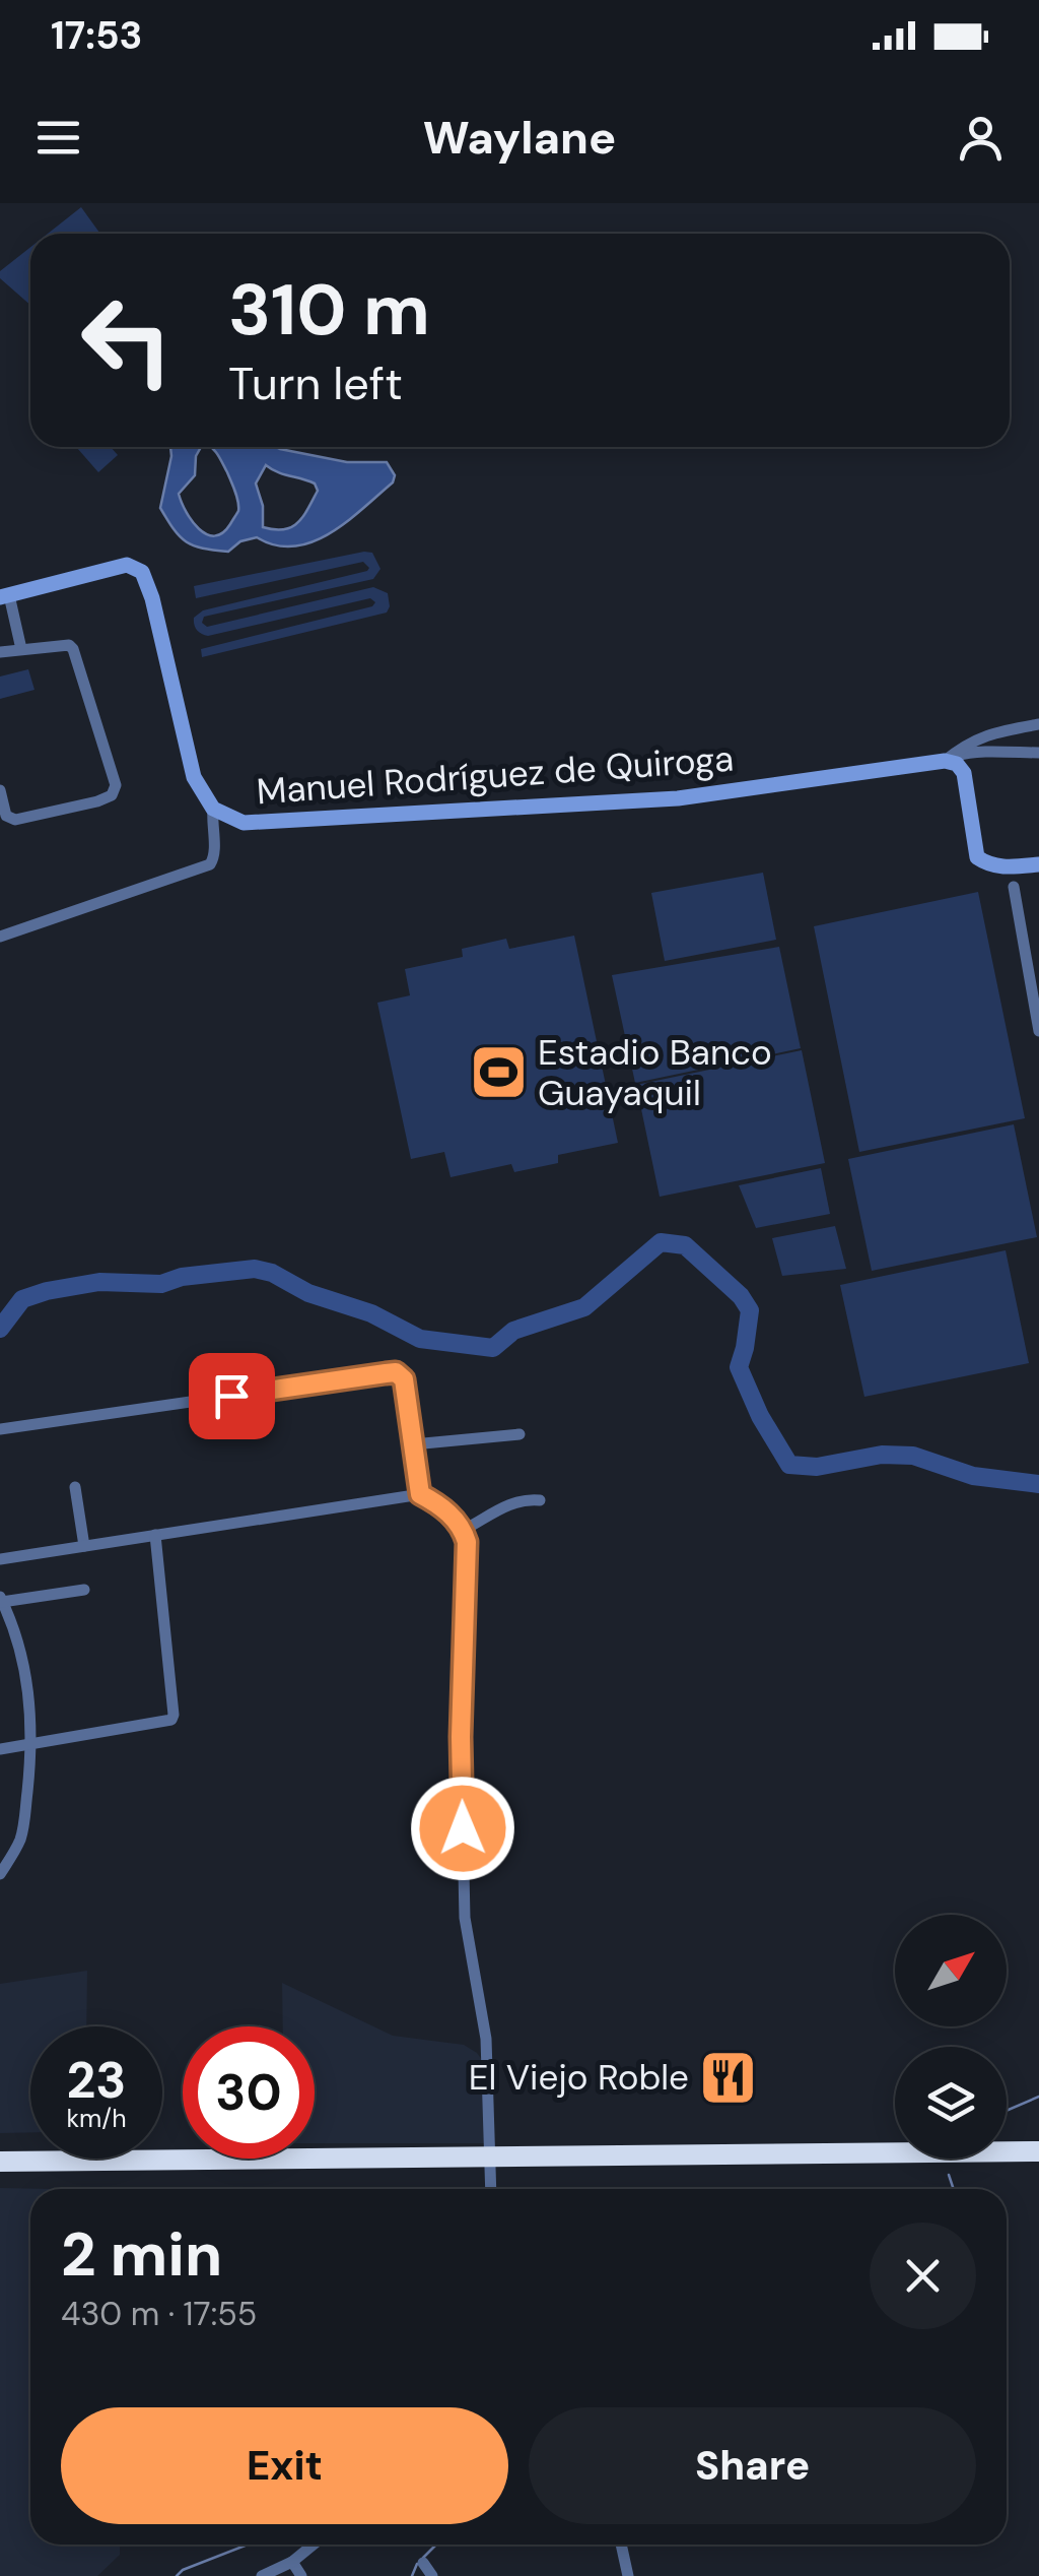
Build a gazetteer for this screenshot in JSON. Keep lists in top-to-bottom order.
{
  "streets": {
    "street": ["Manuel Rodríguez de Quiroga"]
  },
  "places": {
    "sports": ["Estadio Banco Guayaquil"],
    "restaurant": ["El Viejo Roble"]
  },
  "north": "top right",
  "page": {
    "status": "17:53",
    "header": "Waylane",
    "turn": ["310 m", "Turn left"],
    "speed": "23 km/h",
    "limit": "30",
    "heading": ["2 min", "430 m · 17:55"],
    "buttons": ["Exit", "Share"]
  }
}
